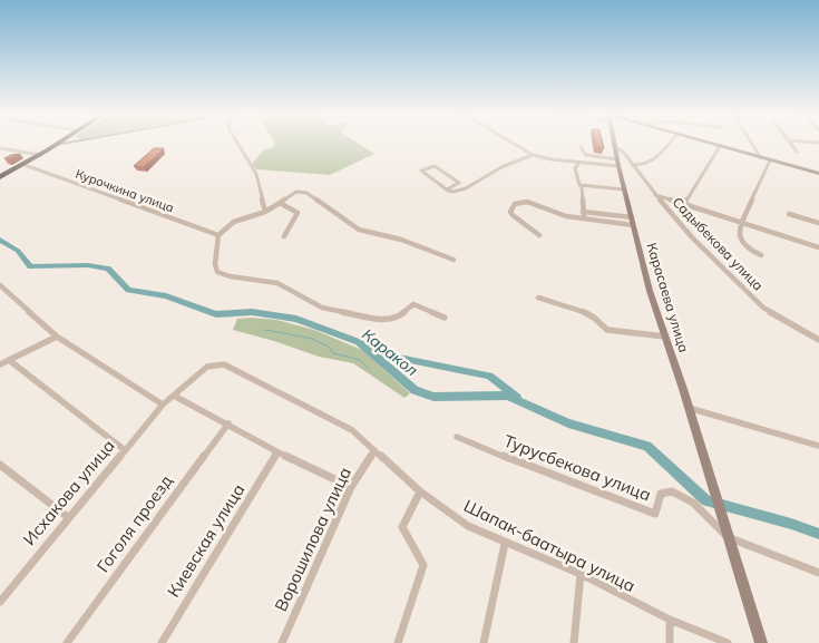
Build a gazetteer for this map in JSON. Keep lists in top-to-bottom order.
{
  "streets": {
    "street": [
      "Курочкина улица",
      "Садыбекова улица",
      "Карасаева улица",
      "Турусбекова улица",
      "Исхакова улица",
      "Гоголя проезд",
      "Ворошилова улица",
      "Киевская улица",
      "Шапак-баатыра улица"
    ]
  },
  "crossings": [
    ["Садыбекова улица", "Карасаева улица"],
    ["Карасаева улица", "Турусбекова улица"],
    ["Исхакова улица", "Шапак-баатыра улица"],
    ["Ворошилова улица", "Шапак-баатыра улица"]
  ],
  "water": ["Каракол"]
}
